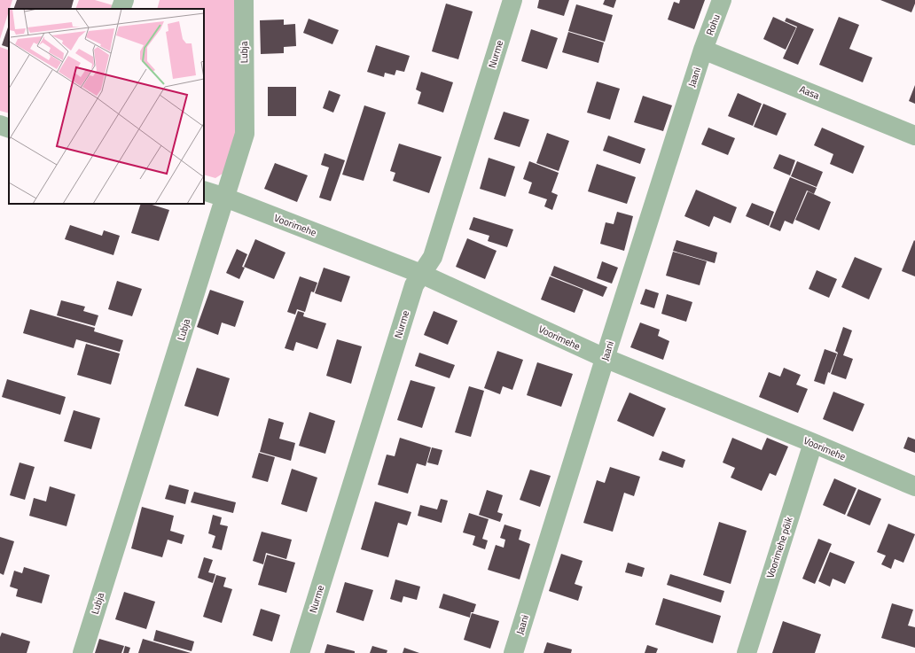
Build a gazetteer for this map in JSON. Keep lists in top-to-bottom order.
{
  "streets": {
    "street": [
      "Rohu",
      "Lubja",
      "Nurme",
      "Jaani",
      "Aasa",
      "Voorimehe",
      "Voorimehe põik"
    ]
  },
  "crossings": [
    ["Rohu", "Jaani"],
    ["Rohu", "Aasa"],
    ["Lubja", "Voorimehe"],
    ["Nurme", "Voorimehe"],
    ["Jaani", "Aasa"],
    ["Jaani", "Voorimehe"],
    ["Voorimehe", "Voorimehe põik"]
  ]
}
